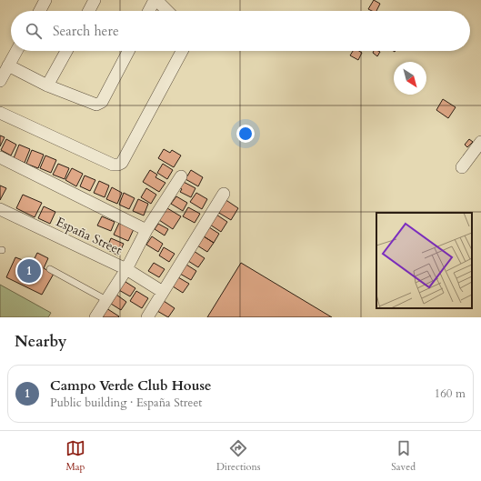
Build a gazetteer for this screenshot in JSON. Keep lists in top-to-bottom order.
{
  "streets": {
    "street": ["España Street"]
  },
  "north": "bottom right",
  "page": {
    "search": "Search here",
    "pins": "1",
    "heading": "Nearby",
    "list": [
      {
        "mark": "1",
        "name": "Campo Verde Club House",
        "note": "Public building · España Street",
        "value": "160 m"
      }
    ],
    "nav": ["Map", "Directions", "Saved"]
  }
}
